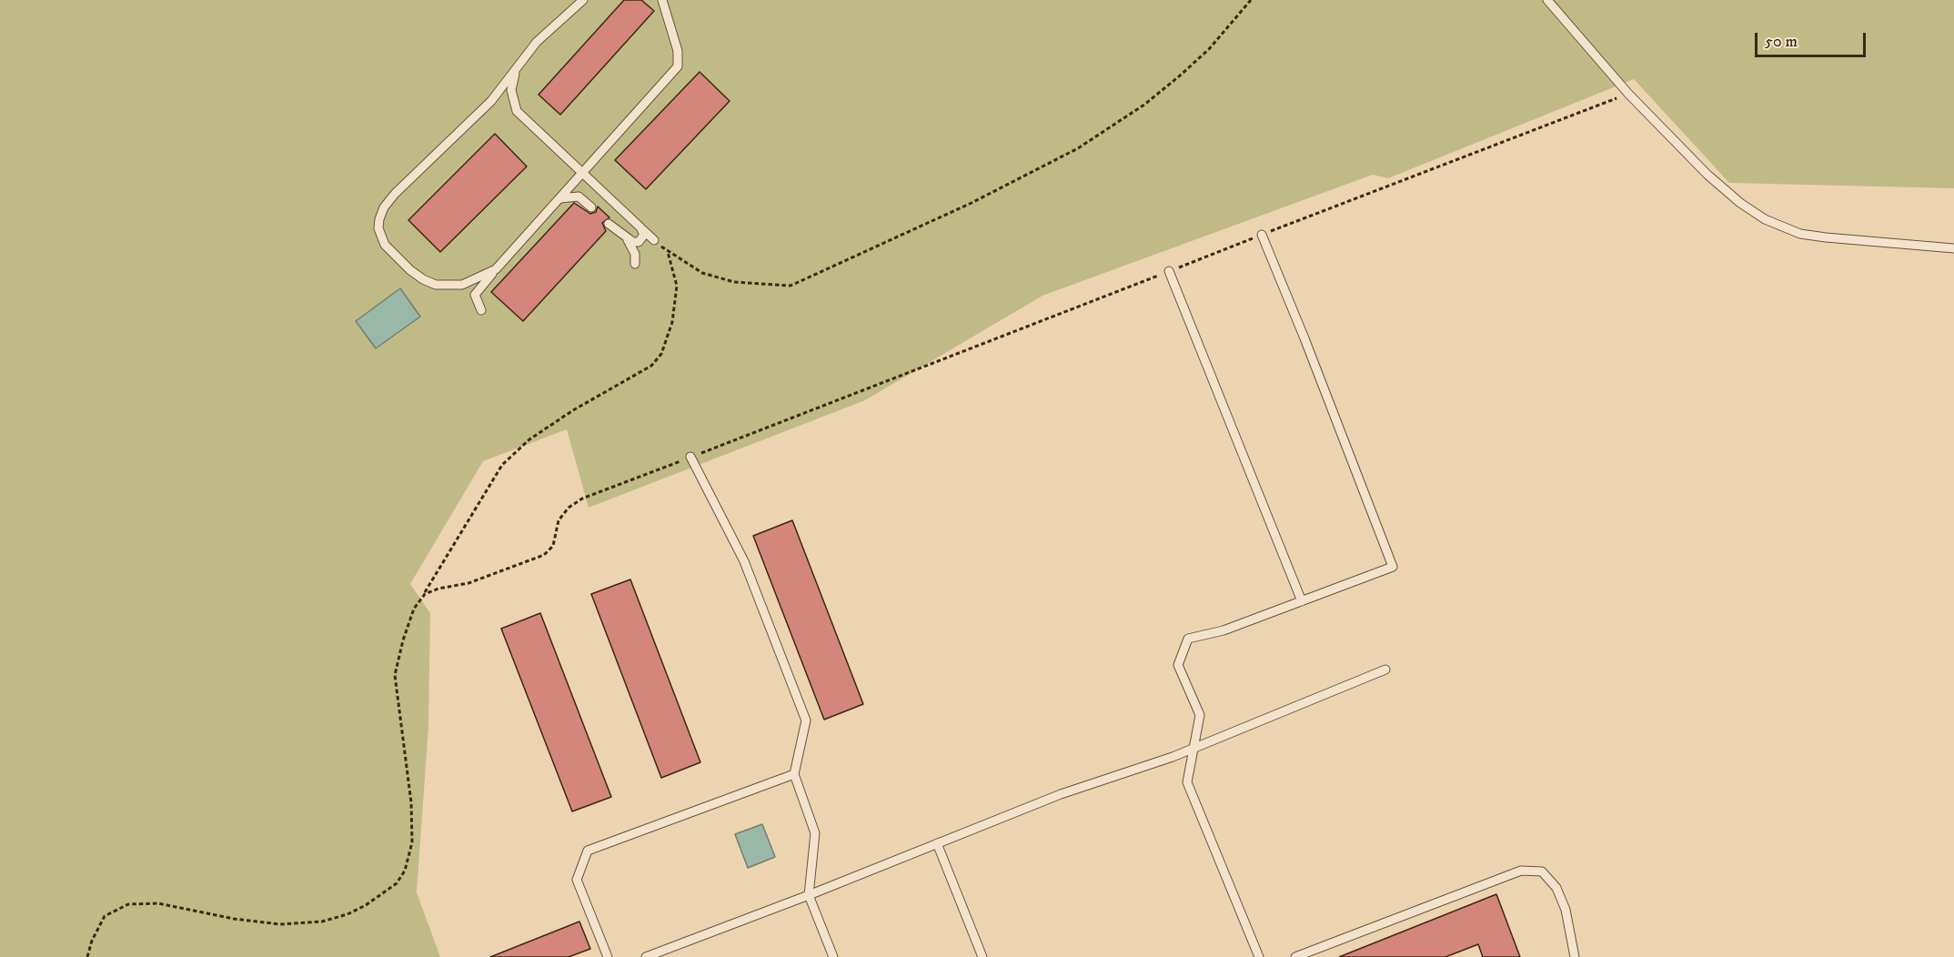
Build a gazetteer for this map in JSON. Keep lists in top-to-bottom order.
{
  "scale_bar": "50 m"
}
